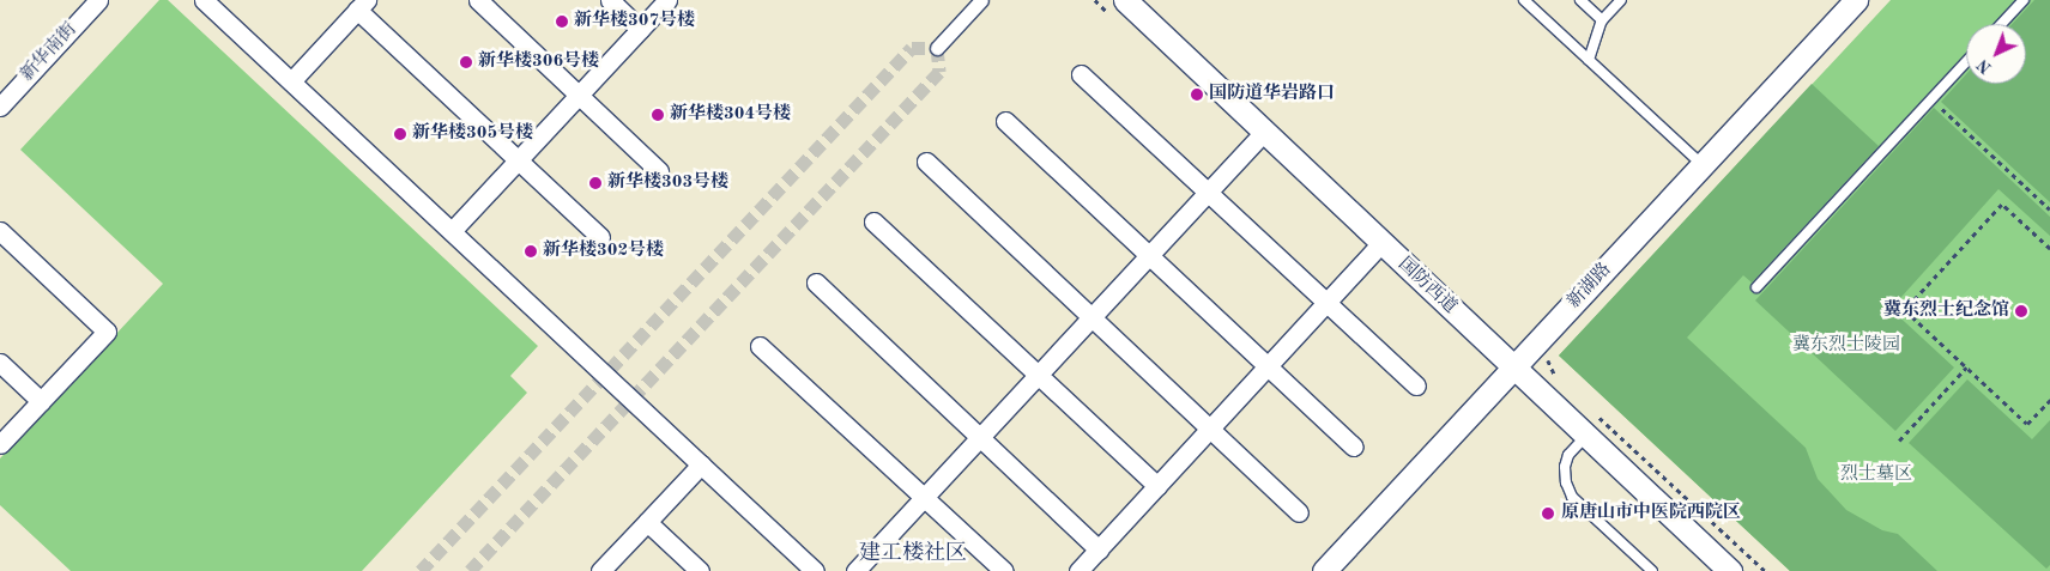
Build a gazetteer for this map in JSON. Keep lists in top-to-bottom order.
{
  "streets": {
    "street": ["新华南街", "国防西道", "新湖路"]
  },
  "crossings": [
    ["国防西道", "新湖路"]
  ],
  "districts": ["建工楼社区"],
  "parks": ["冀东烈士陵园", "烈士墓区"],
  "places": [
    "新华楼307号楼",
    "新华楼306号楼",
    "国防道华岩路口",
    "新华楼304号楼",
    "新华楼305号楼",
    "新华楼303号楼",
    "新华楼302号楼",
    "冀东烈士纪念馆",
    "原唐山市中医院西院区"
  ],
  "north": "bottom left"
}
